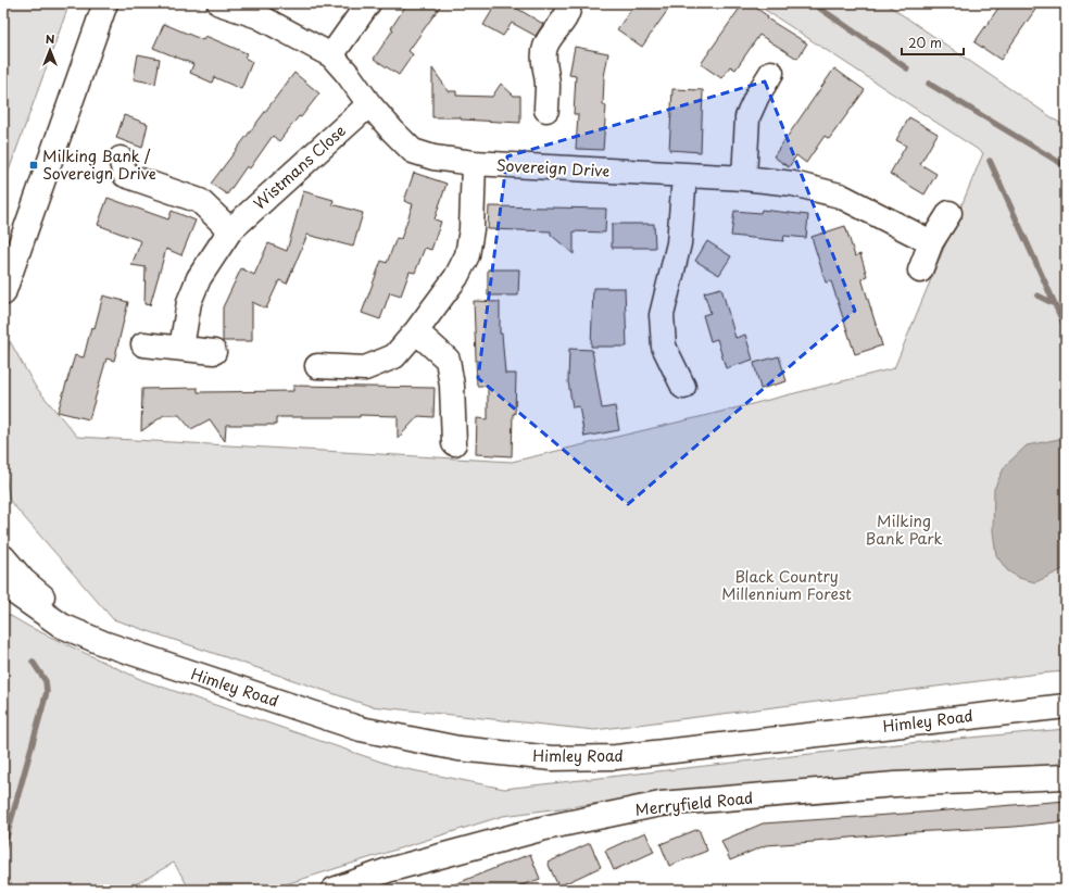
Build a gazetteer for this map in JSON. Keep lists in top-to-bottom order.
{
  "streets": {
    "street": [
      "Wistmans Close",
      "Sovereign Drive",
      "Himley Road",
      "Merryfield Road"
    ]
  },
  "crossings": [
    ["Wistmans Close", "Sovereign Drive"]
  ],
  "parks": ["Milking Bank Park", "Black Country Millennium Forest"],
  "places": {
    "transit": ["Milking Bank / Sovereign Drive"]
  },
  "scale_bar": "20 m",
  "north": "top"
}
